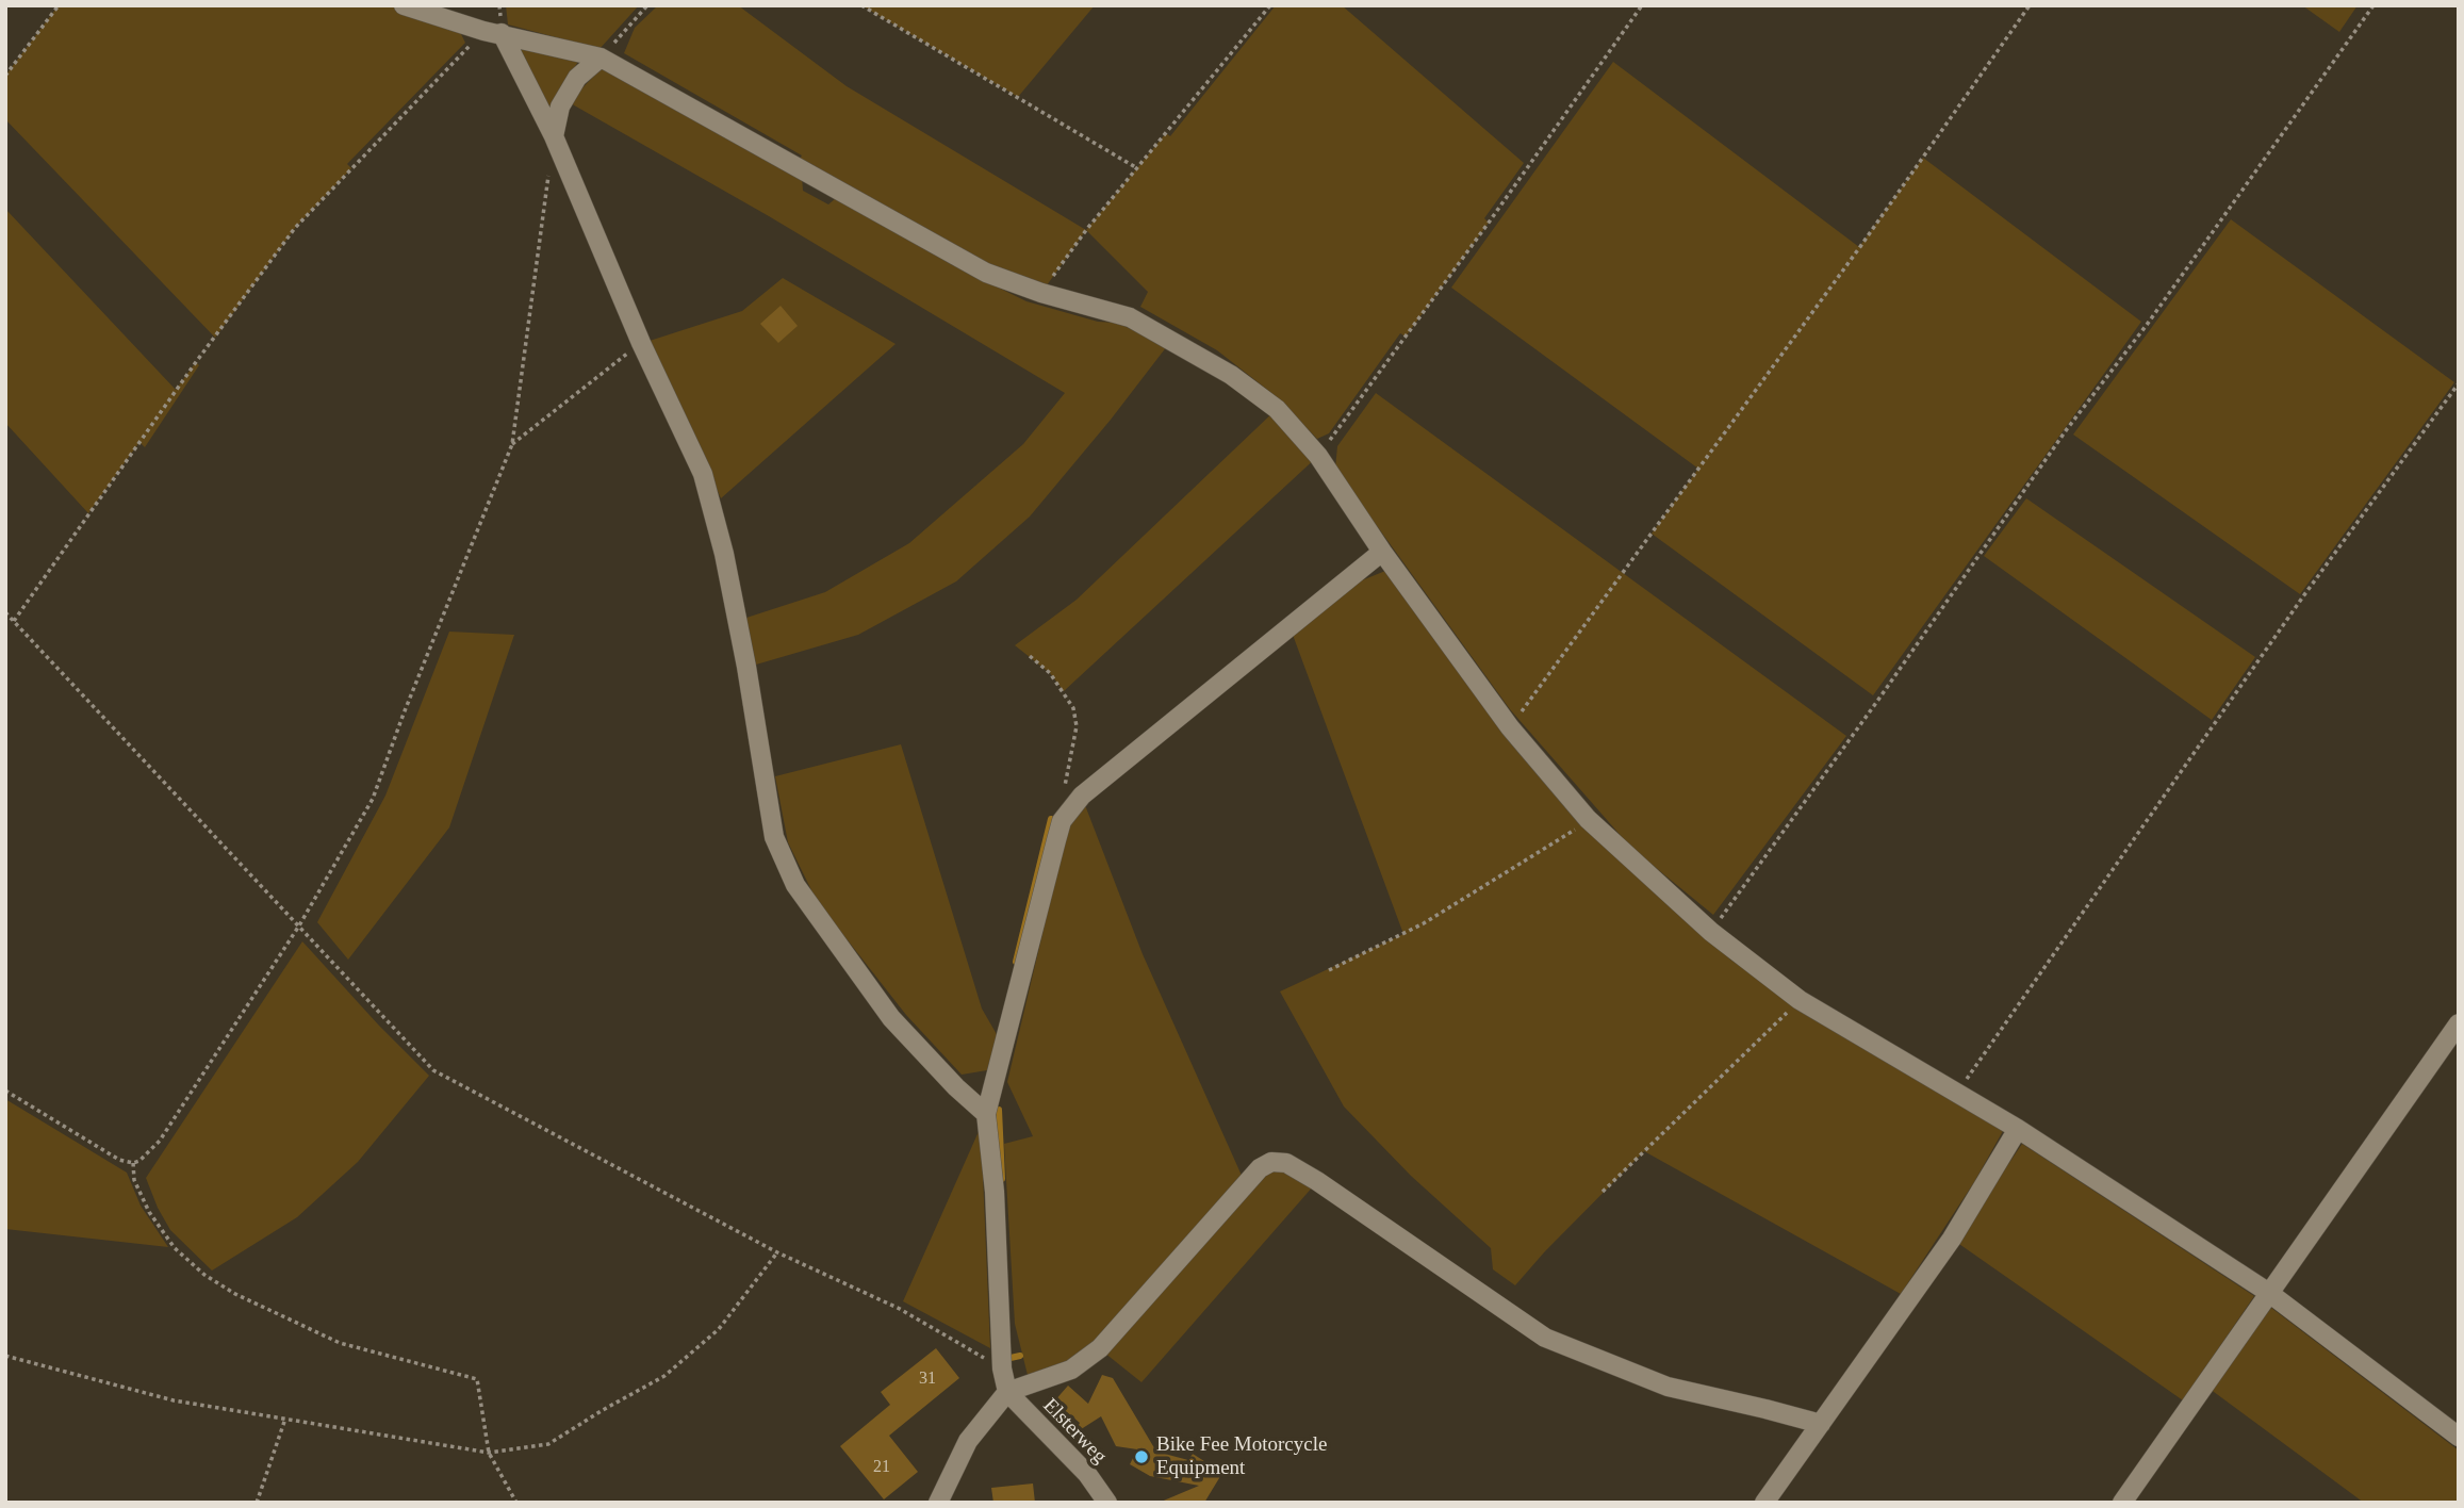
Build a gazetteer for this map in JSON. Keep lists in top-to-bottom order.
{
  "streets": {
    "street": ["Elsterweg"]
  },
  "places": ["Bike Fee Motorcycle Equipment"],
  "house_numbers": ["31", "21"]
}
